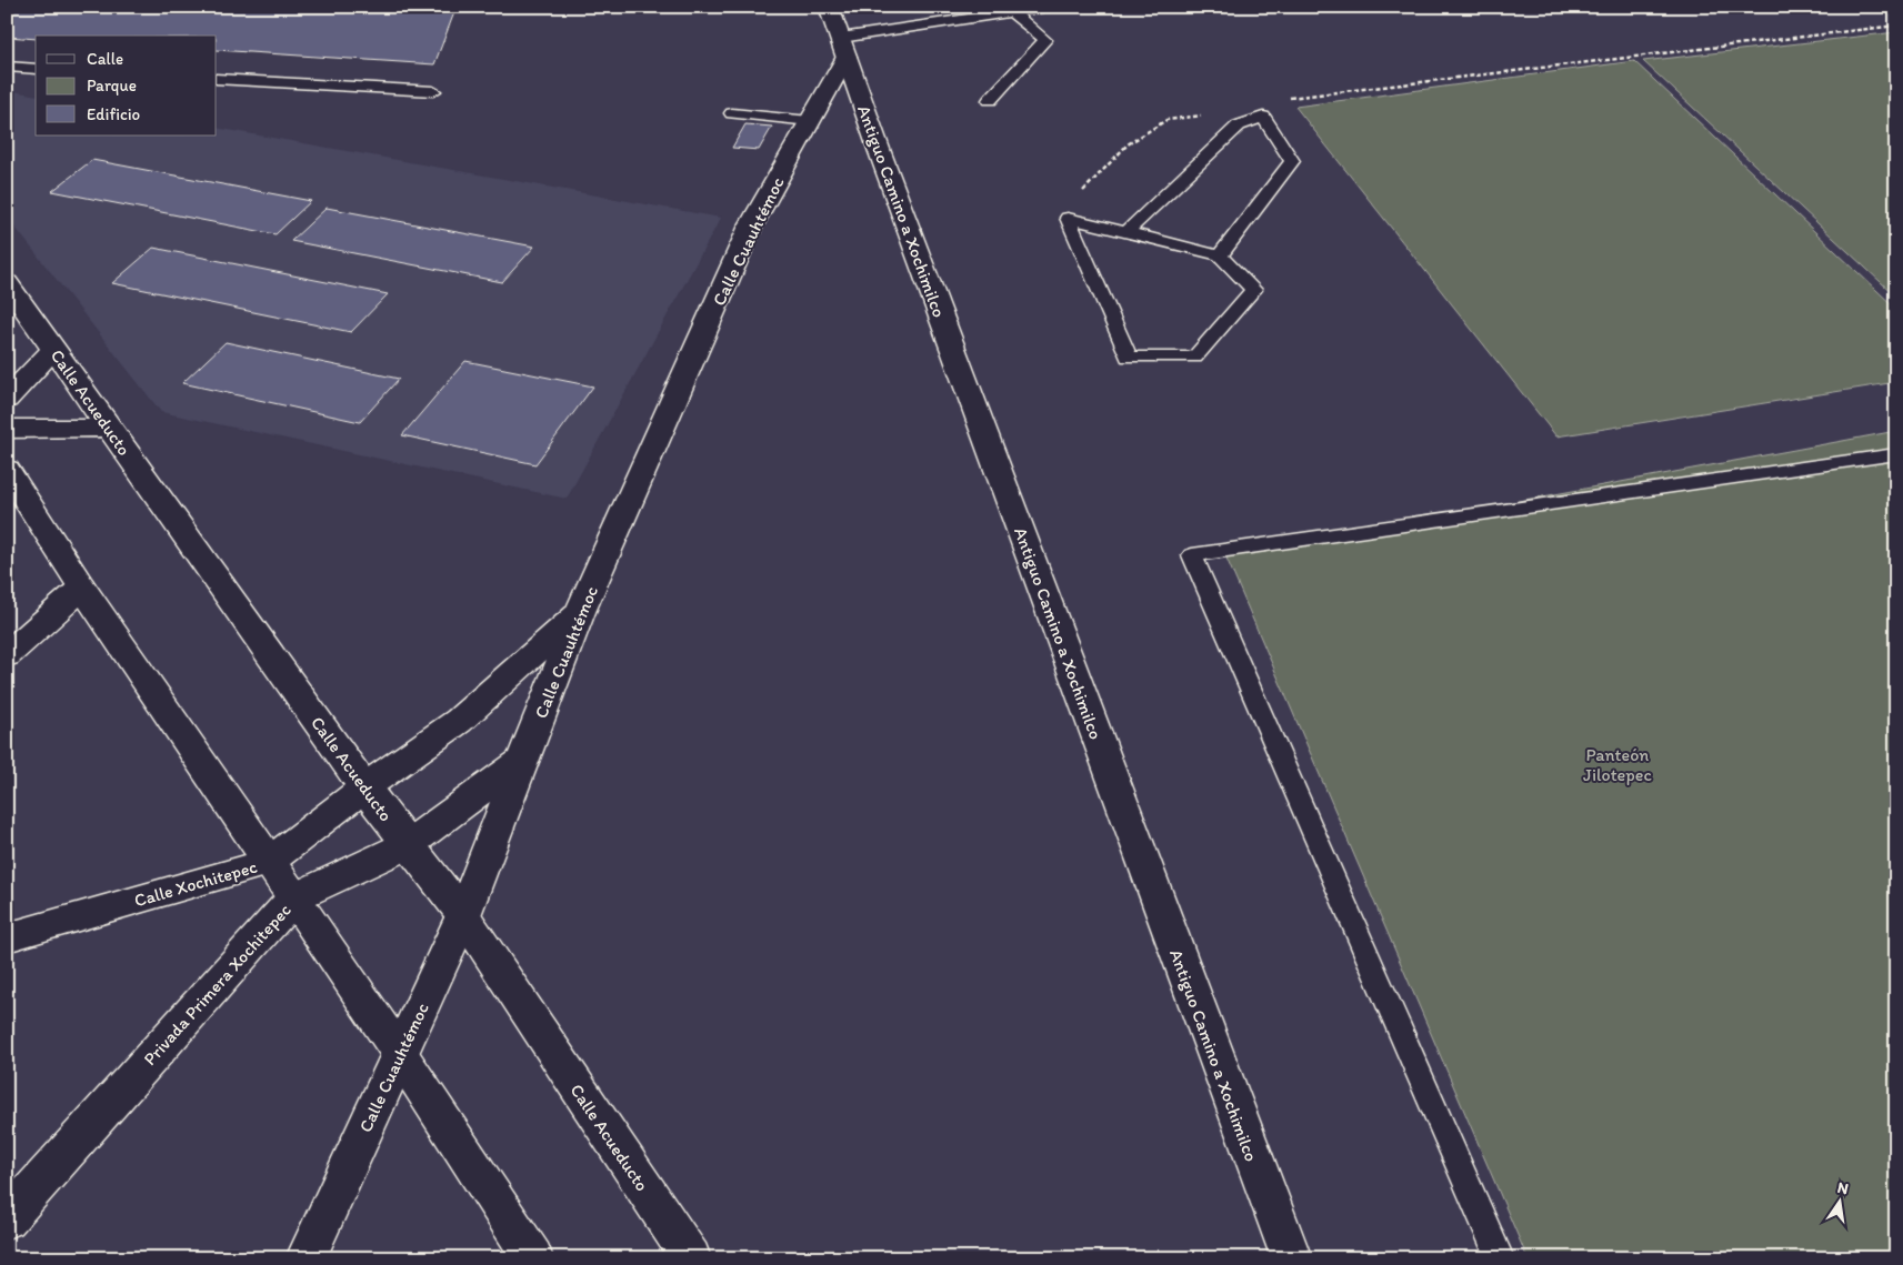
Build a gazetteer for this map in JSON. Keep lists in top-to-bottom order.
{
  "streets": {
    "street": [
      "Antiguo Camino a Xochimilco",
      "Calle Cuauhtémoc",
      "Calle Acueducto",
      "Calle Xochitepec",
      "Privada Primera Xochitepec"
    ]
  },
  "crossings": [
    ["Antiguo Camino a Xochimilco", "Calle Cuauhtémoc"],
    ["Calle Cuauhtémoc", "Calle Acueducto"],
    ["Calle Cuauhtémoc", "Calle Xochitepec"],
    ["Calle Cuauhtémoc", "Privada Primera Xochitepec"],
    ["Calle Acueducto", "Calle Xochitepec"],
    ["Calle Acueducto", "Privada Primera Xochitepec"]
  ],
  "parks": ["Panteón Jilotepec"],
  "legend": ["Calle", "Parque", "Edificio"],
  "north": "top"
}
